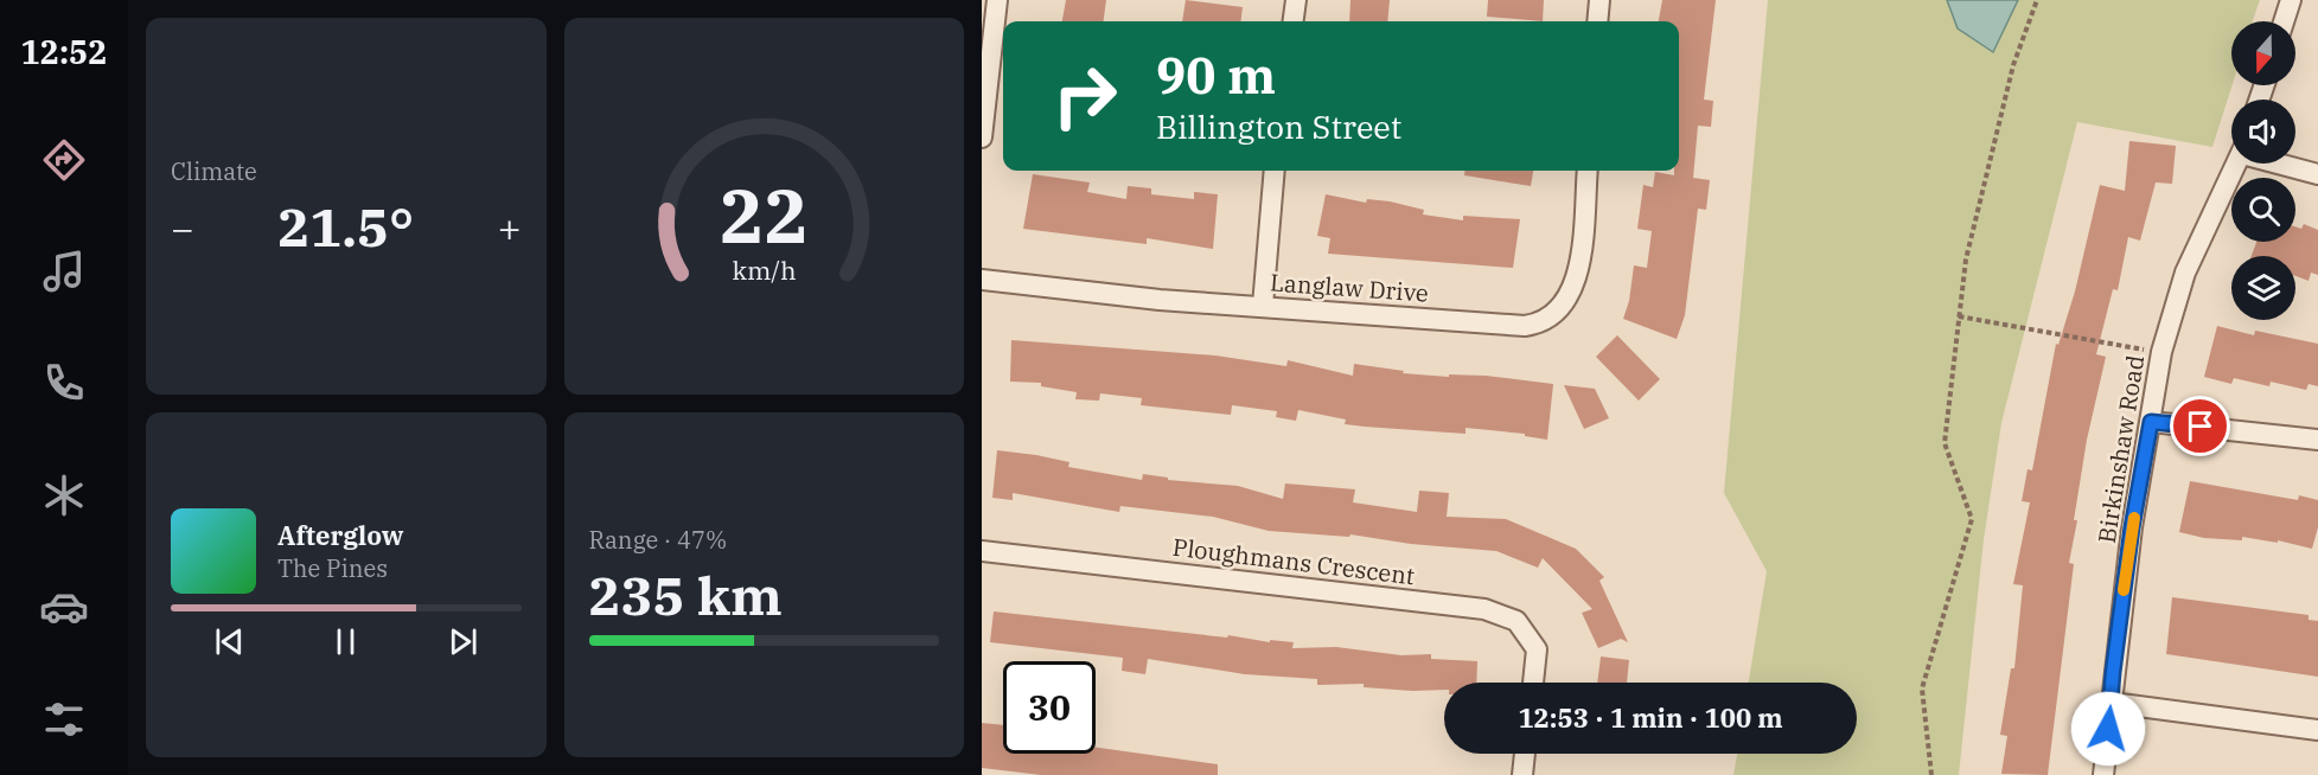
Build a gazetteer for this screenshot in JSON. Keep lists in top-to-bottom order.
{
  "streets": {
    "street": ["Langlaw Drive", "Birkinshaw Road", "Ploughmans Crescent"]
  },
  "north": "bottom",
  "page": {
    "tabs": "12:52",
    "tile": [
      "Climate",
      ["Range · 47%", "235 km"]
    ],
    "turn": ["90 m", "Billington Street"],
    "heat": ["−", "21.5°", "+"],
    "song": ["Afterglow", "The Pines"],
    "limit": "30",
    "trip": "12:53 · 1 min · 100 m",
    "gauge": ["22", "km/h"]
  }
}
